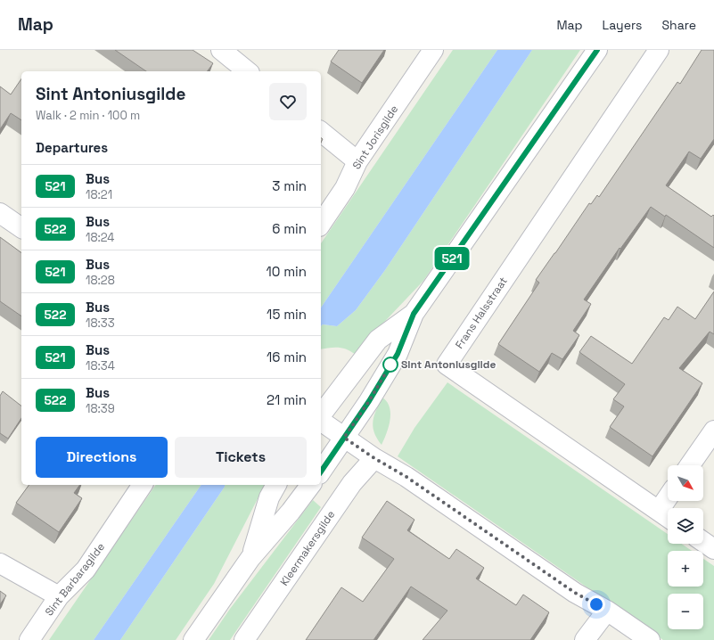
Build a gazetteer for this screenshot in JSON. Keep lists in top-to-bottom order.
{
  "streets": {
    "street": [
      "Sint Jorisgilde",
      "Frans Halsstraat",
      "Kleermakersgilde",
      "Sint Barbaragilde"
    ]
  },
  "places": ["Sint Antoniusgilde"],
  "lines": ["bus line 521"],
  "north": "bottom right",
  "page": {
    "header": "Map",
    "nav": ["Map", "Layers", "Share"],
    "on_map": "521",
    "heading": [
      ["Sint Antoniusgilde", "Walk · 2 min · 100 m"],
      "Departures"
    ],
    "list": [
      {
        "mark": "521",
        "name": "Bus",
        "note": "18:21",
        "value": "3 min"
      },
      {
        "mark": "522",
        "name": "Bus",
        "note": "18:24",
        "value": "6 min"
      },
      {
        "mark": "521",
        "name": "Bus",
        "note": "18:28",
        "value": "10 min"
      },
      {
        "mark": "522",
        "name": "Bus",
        "note": "18:33",
        "value": "15 min"
      },
      {
        "mark": "521",
        "name": "Bus",
        "note": "18:34",
        "value": "16 min"
      },
      {
        "mark": "522",
        "name": "Bus",
        "note": "18:39",
        "value": "21 min"
      }
    ],
    "buttons": ["Directions", "Tickets"],
    "map_buttons": ["+", "−"]
  }
}
